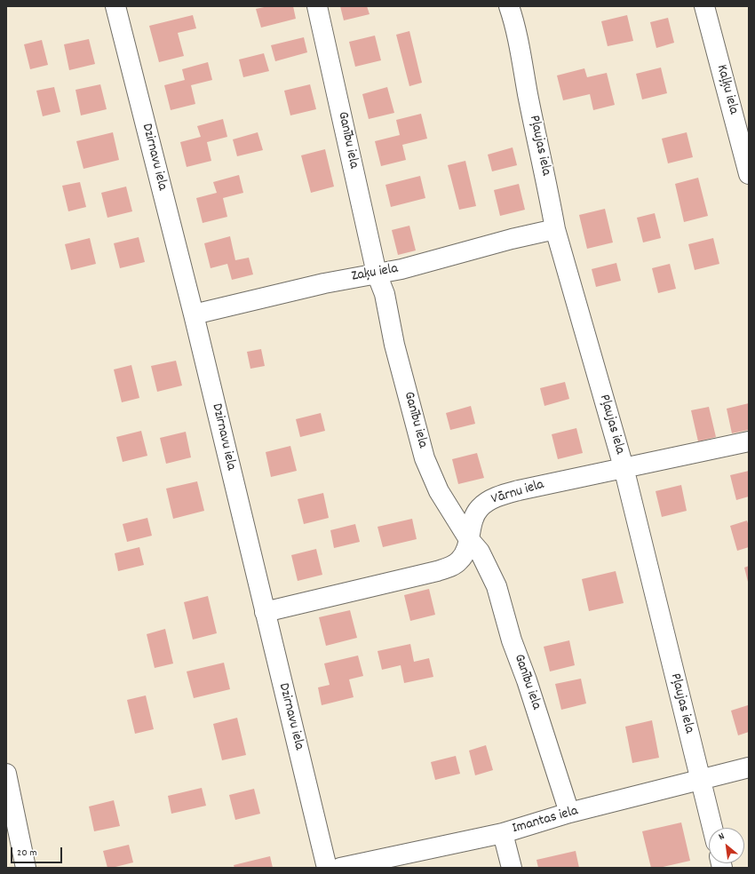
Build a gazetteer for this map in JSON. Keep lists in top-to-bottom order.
{
  "streets": {
    "street": [
      "Kaļķu iela",
      "Ganību iela",
      "Pļaujas iela",
      "Dzirnavu iela",
      "Zaķu iela",
      "Vārnu iela",
      "Imantas iela"
    ]
  },
  "crossings": [
    ["Ganību iela", "Zaķu iela"],
    ["Ganību iela", "Vārnu iela"],
    ["Ganību iela", "Imantas iela"],
    ["Pļaujas iela", "Zaķu iela"],
    ["Pļaujas iela", "Vārnu iela"],
    ["Pļaujas iela", "Imantas iela"],
    ["Dzirnavu iela", "Zaķu iela"],
    ["Dzirnavu iela", "Vārnu iela"]
  ],
  "scale_bar": "20 m",
  "north": "top left"
}
